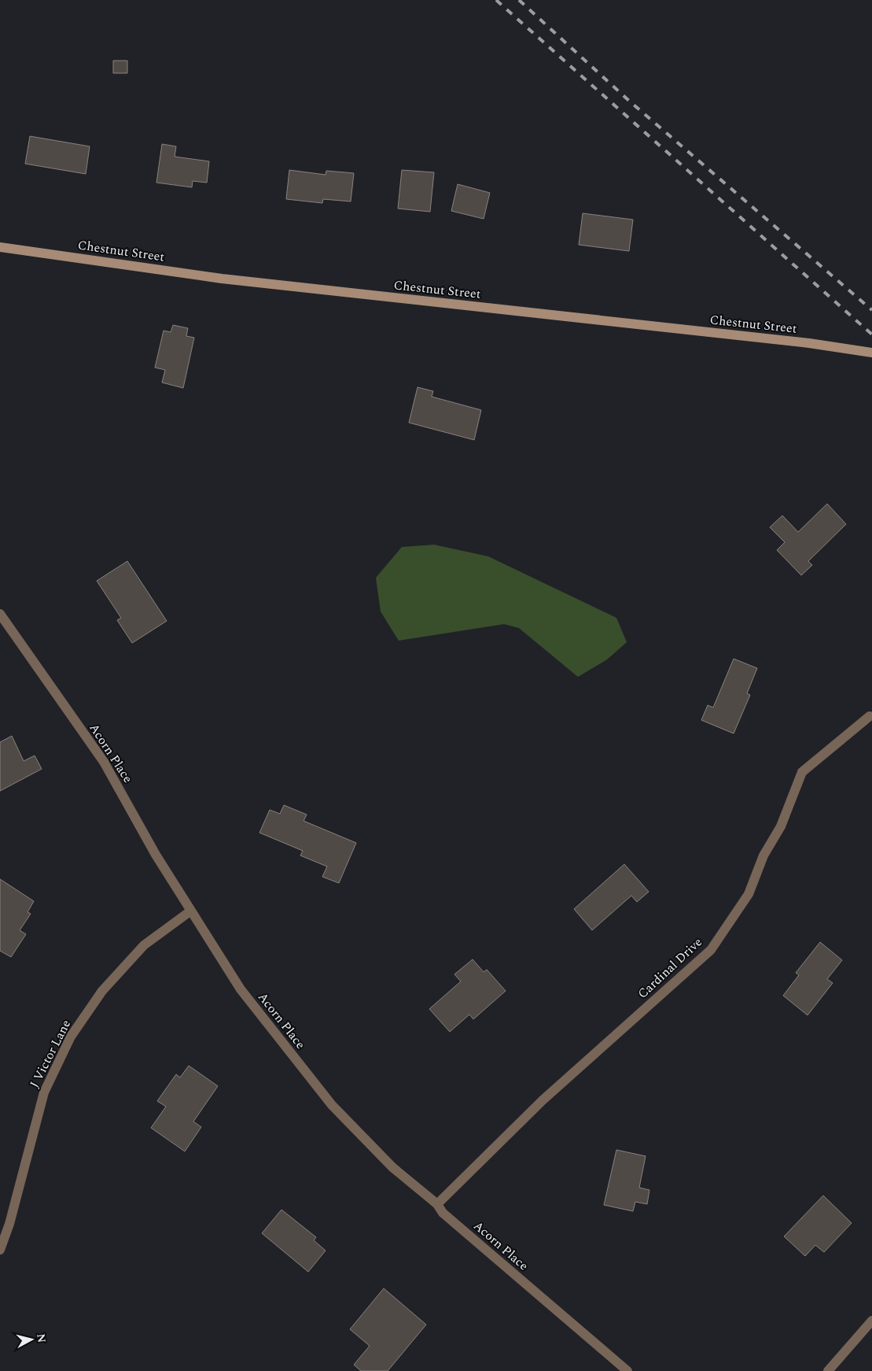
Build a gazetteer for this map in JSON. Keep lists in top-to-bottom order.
{
  "streets": {
    "main road": ["Chestnut Street"],
    "street": ["Acorn Place", "Cardinal Drive", "J Victor Lane"]
  },
  "crossings": [
    ["Acorn Place", "Cardinal Drive"],
    ["Acorn Place", "J Victor Lane"]
  ],
  "north": "right"
}
